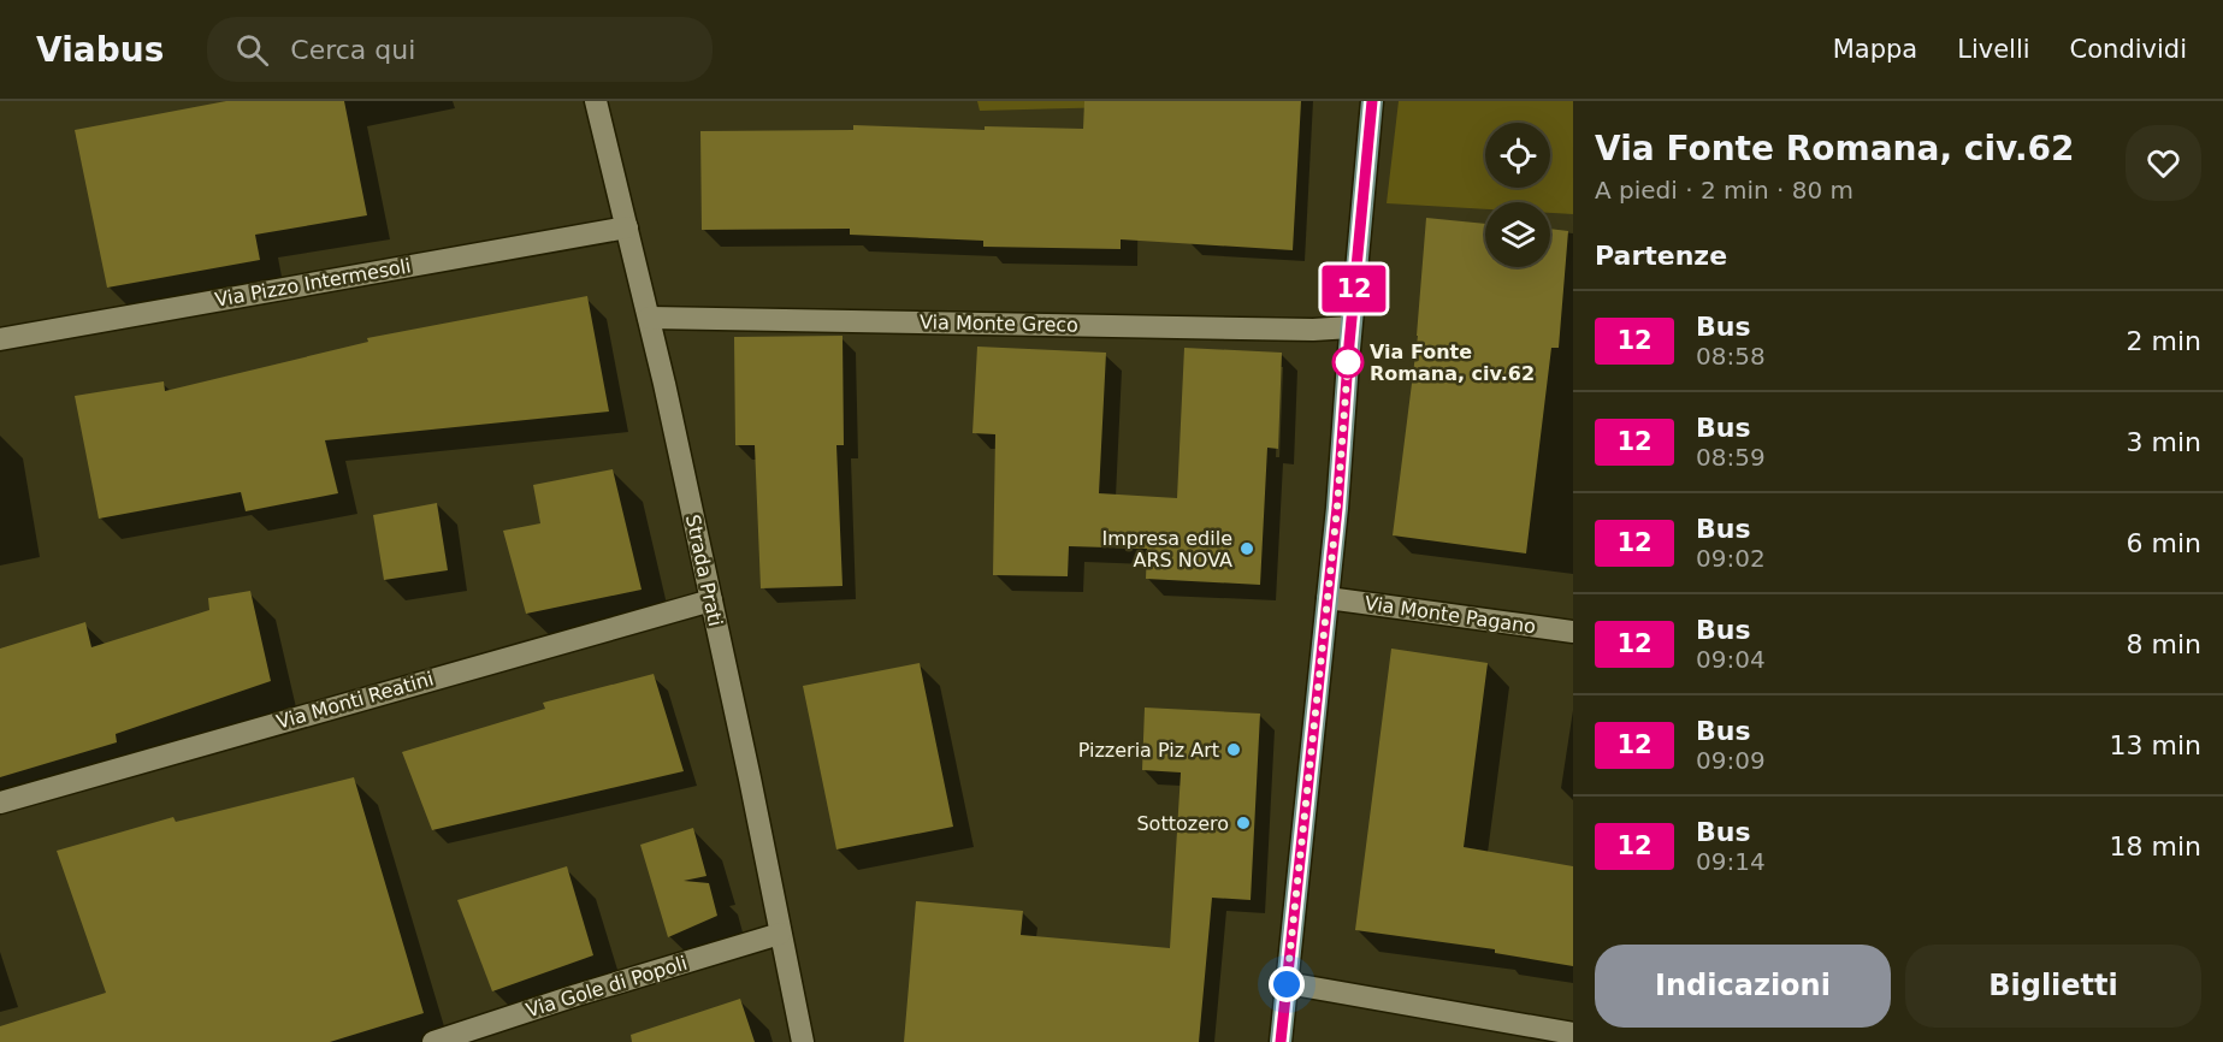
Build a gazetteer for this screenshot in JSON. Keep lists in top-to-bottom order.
{
  "streets": {
    "street": [
      "Via Pizzo Intermesoli",
      "Via Monte Greco",
      "Strada Prati",
      "Via Monte Pagano",
      "Via Monti Reatini",
      "Via Gole di Popoli"
    ]
  },
  "crossings": [
    ["Via Pizzo Intermesoli", "Strada Prati"],
    ["Via Monte Greco", "Strada Prati"],
    ["Strada Prati", "Via Monti Reatini"],
    ["Strada Prati", "Via Gole di Popoli"]
  ],
  "places": [
    "Via Fonte Romana, civ.62",
    "Impresa edile ARS NOVA",
    "Pizzeria Piz Art",
    "Sottozero"
  ],
  "lines": ["bus line 12"],
  "page": {
    "header": "Viabus",
    "search": "Cerca qui",
    "nav": ["Mappa", "Livelli", "Condividi"],
    "on_map": "12",
    "heading": [
      ["Via Fonte Romana, civ.62", "A piedi · 2 min · 80 m"],
      "Partenze"
    ],
    "list": [
      {
        "mark": "12",
        "name": "Bus",
        "note": "08:58",
        "value": "2 min"
      },
      {
        "mark": "12",
        "name": "Bus",
        "note": "08:59",
        "value": "3 min"
      },
      {
        "mark": "12",
        "name": "Bus",
        "note": "09:02",
        "value": "6 min"
      },
      {
        "mark": "12",
        "name": "Bus",
        "note": "09:04",
        "value": "8 min"
      },
      {
        "mark": "12",
        "name": "Bus",
        "note": "09:09",
        "value": "13 min"
      },
      {
        "mark": "12",
        "name": "Bus",
        "note": "09:14",
        "value": "18 min"
      }
    ],
    "buttons": ["Indicazioni", "Biglietti"]
  }
}
